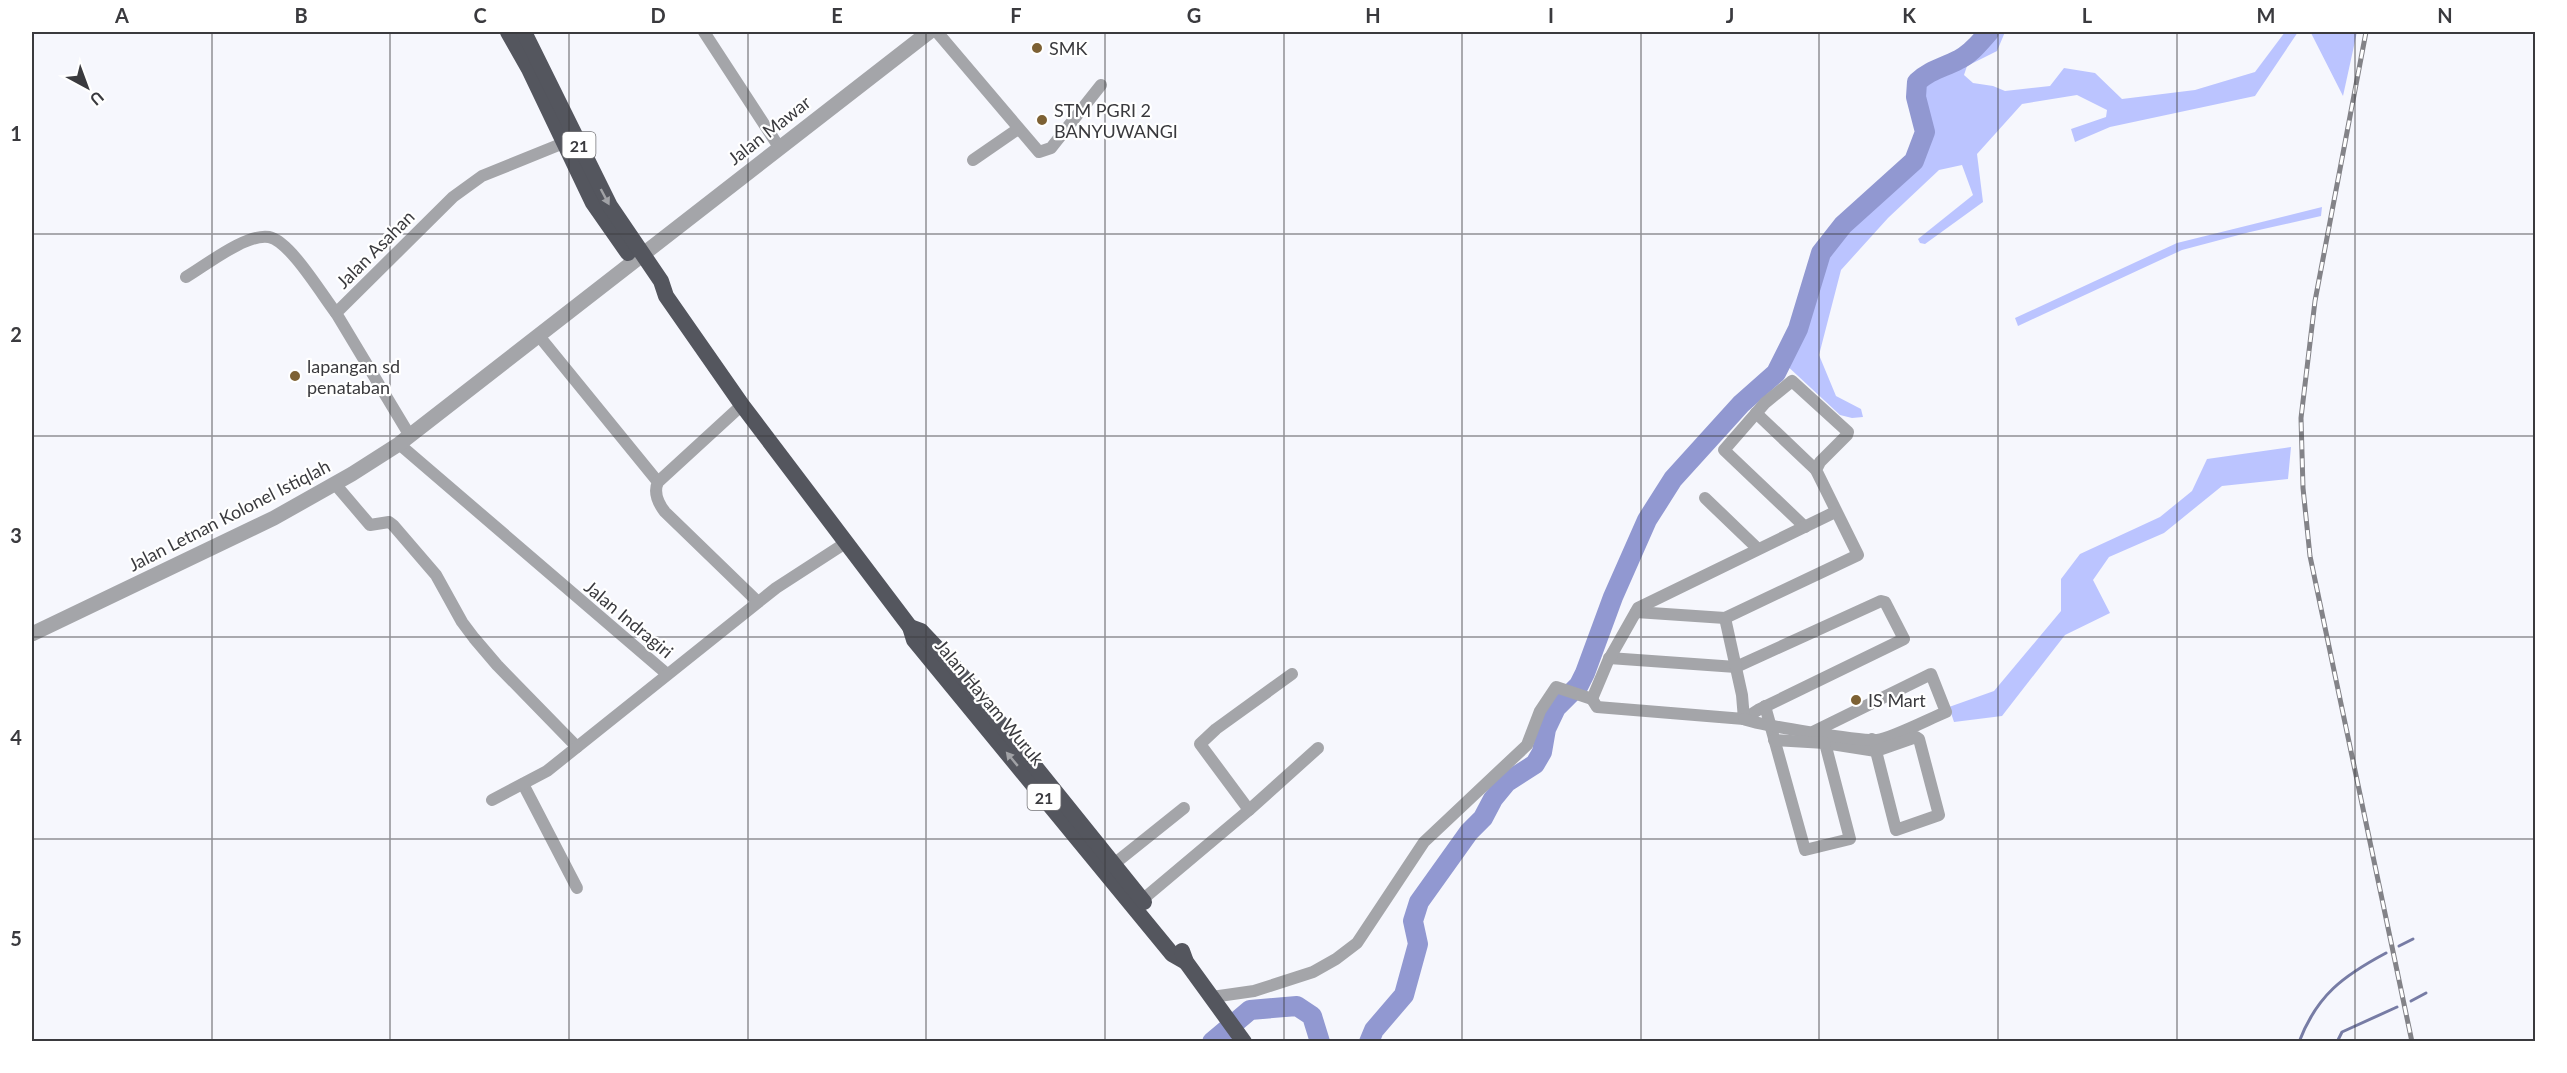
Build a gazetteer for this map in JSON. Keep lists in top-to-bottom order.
{
  "streets": {
    "highway": ["21", "Jalan Hayam Wuruk"],
    "street": [
      "Jalan Mawar",
      "Jalan Asahan",
      "Jalan Letnan Kolonel Istiqlah",
      "Jalan Indragiri"
    ]
  },
  "crossings": [
    ["Jalan Mawar", "21"],
    ["Jalan Mawar", "Jalan Letnan Kolonel Istiqlah"],
    ["Jalan Mawar", "Jalan Hayam Wuruk"],
    ["21", "Jalan Asahan"],
    ["21", "Jalan Letnan Kolonel Istiqlah"],
    ["21", "Jalan Hayam Wuruk"],
    ["Jalan Asahan", "Jalan Letnan Kolonel Istiqlah"],
    ["Jalan Asahan", "Jalan Indragiri"],
    ["Jalan Letnan Kolonel Istiqlah", "Jalan Indragiri"],
    ["Jalan Letnan Kolonel Istiqlah", "Jalan Hayam Wuruk"],
    ["Jalan Indragiri", "Jalan Hayam Wuruk"]
  ],
  "places": [
    "SMK",
    "STM PGRI 2 BANYUWANGI",
    "lapangan sd penataban",
    "IS Mart"
  ],
  "north": "bottom right",
  "grid": {
    "columns": [
      "A",
      "B",
      "C",
      "D",
      "E",
      "F",
      "G",
      "H",
      "I",
      "J",
      "K",
      "L",
      "M",
      "N"
    ],
    "rows": [
      "1",
      "2",
      "3",
      "4",
      "5"
    ]
  }
}
